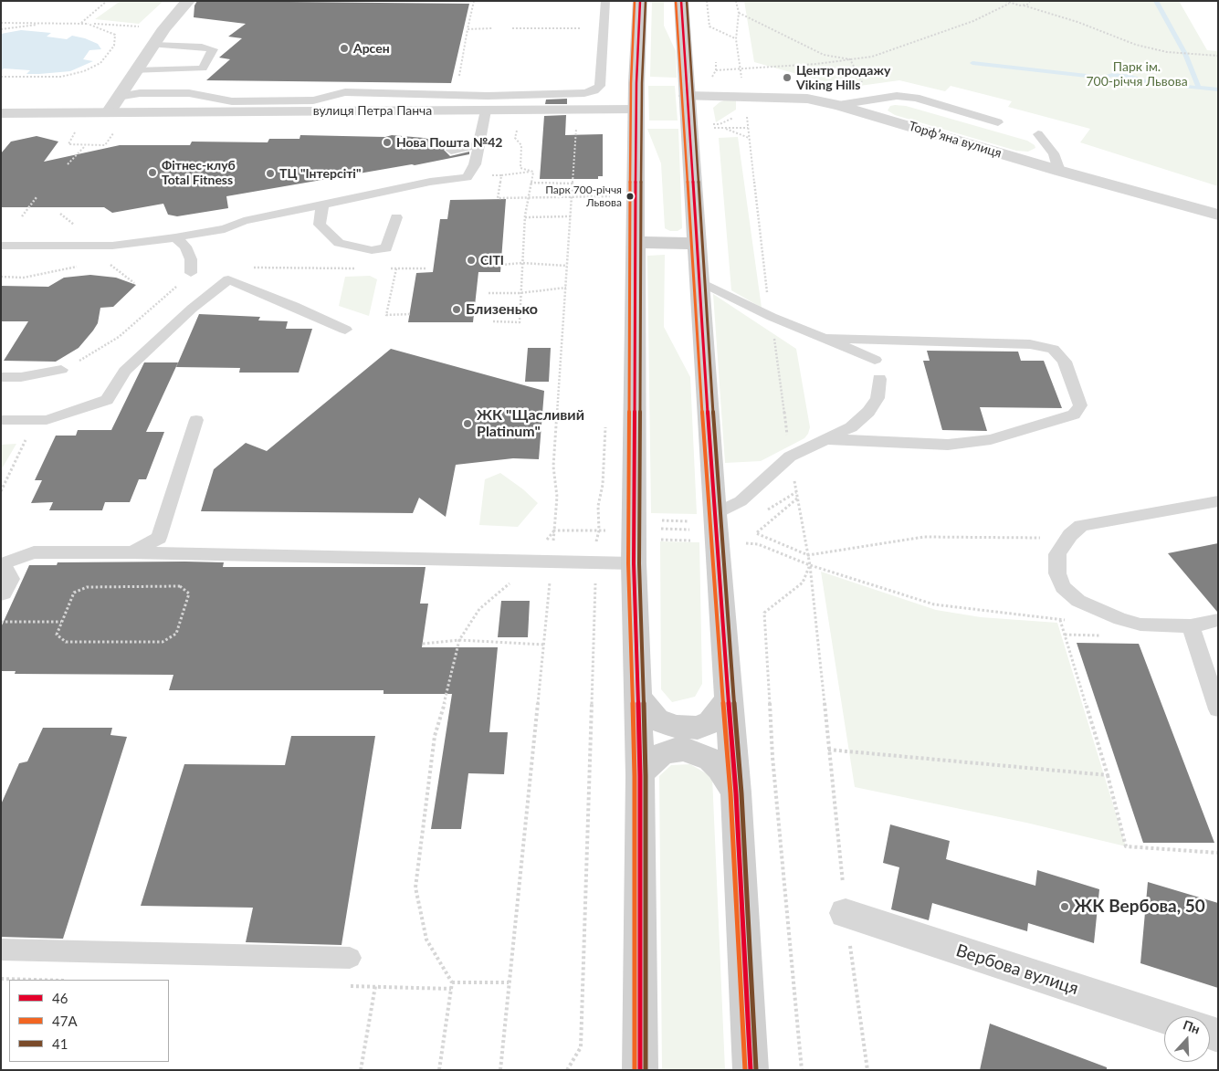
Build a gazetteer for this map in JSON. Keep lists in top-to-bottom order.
{
  "streets": {
    "street": ["вулиця Петра Панча", "Торфʼяна вулиця", "Вербова вулиця"]
  },
  "parks": ["Парк ім. 700-річчя Львова"],
  "places": [
    "Арсен",
    "Центр продажу Viking Hills",
    "Нова Пошта №42",
    "Фітнес-клуб Total Fitness",
    "ТЦ \"Інтерсіті\"",
    "Парк 700-річчя Львова",
    "CITI",
    "Близенько",
    "ЖК \"Щасливий Platinum\"",
    "ЖК Вербова, 50"
  ],
  "lines": ["transit line 46", "transit line 47А", "transit line 41"],
  "legend": ["46", "47А", "41"],
  "north": "top"
}
